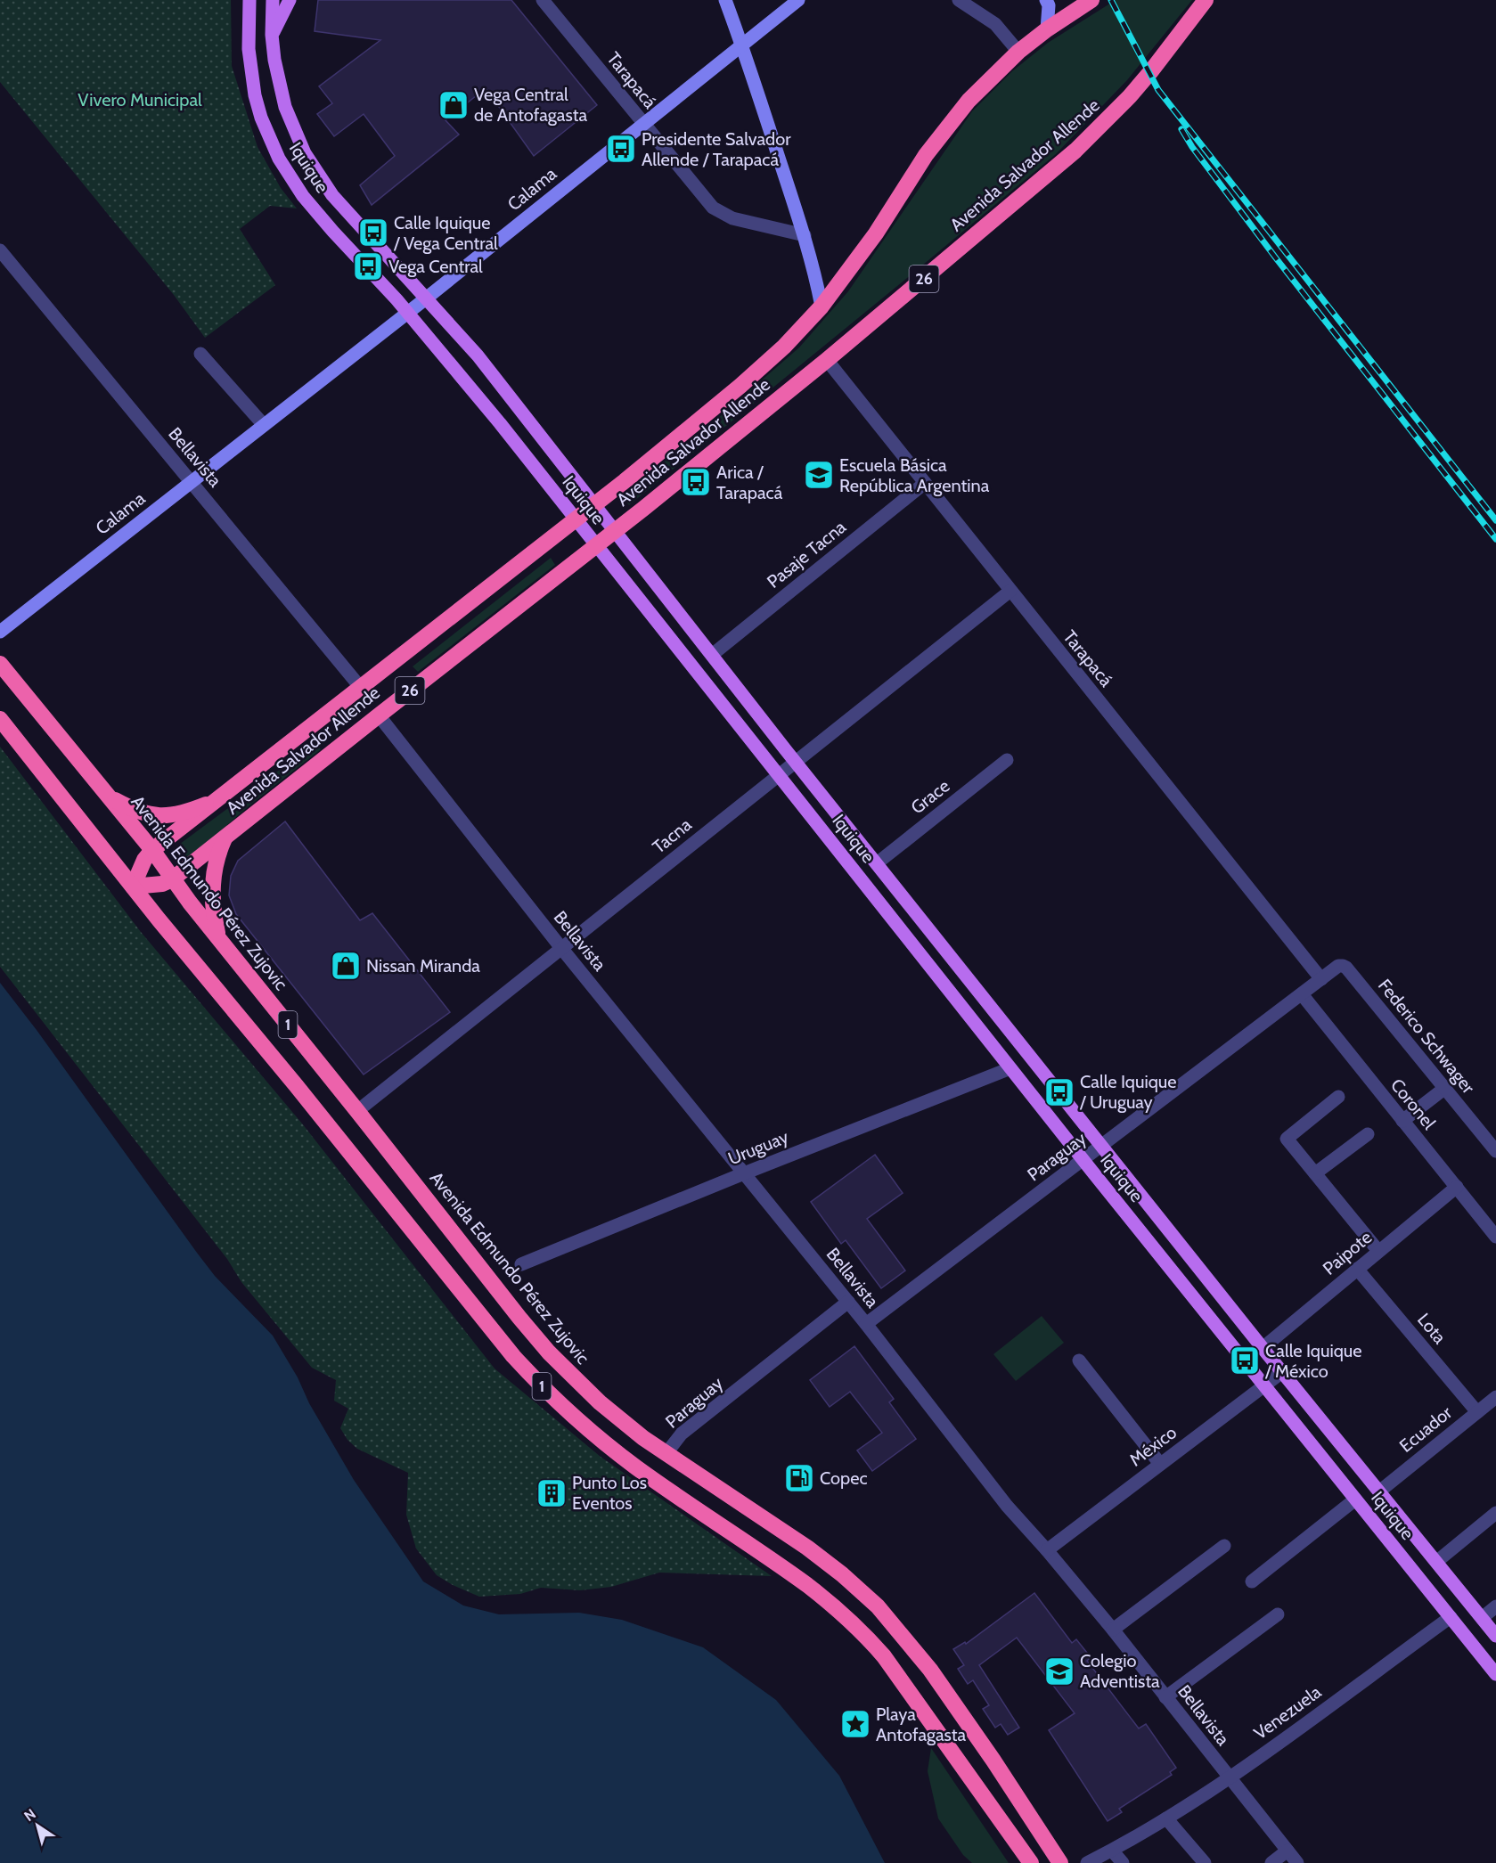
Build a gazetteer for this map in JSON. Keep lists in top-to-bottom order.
{
  "streets": {
    "highway": [
      "Avenida Salvador Allende",
      "26",
      "Avenida Edmundo Pérez Zujovic",
      "1"
    ],
    "main road": ["Iquique"],
    "street": [
      "Tarapacá",
      "Calama",
      "Bellavista",
      "Pasaje Tacna",
      "Grace",
      "Tacna",
      "Federico Schwager",
      "Coronel",
      "Uruguay",
      "Paraguay",
      "Paipote",
      "Lota",
      "Ecuador",
      "México",
      "Venezuela"
    ]
  },
  "crossings": [
    ["Tarapacá", "Avenida Salvador Allende"],
    ["Tarapacá", "Calama"],
    ["Tarapacá", "Pasaje Tacna"],
    ["Tarapacá", "Tacna"],
    ["Tarapacá", "Federico Schwager"],
    ["Tarapacá", "Paraguay"],
    ["Avenida Salvador Allende", "Iquique"],
    ["Avenida Salvador Allende", "Bellavista"],
    ["Avenida Salvador Allende", "Avenida Edmundo Pérez Zujovic"],
    ["Iquique", "Calama"],
    ["Iquique", "Pasaje Tacna"],
    ["Iquique", "Grace"],
    ["Iquique", "Tacna"],
    ["Iquique", "Uruguay"],
    ["Iquique", "Paraguay"],
    ["Iquique", "Paipote"],
    ["Iquique", "Ecuador"],
    ["Iquique", "México"],
    ["Iquique", "Venezuela"],
    ["Calama", "Bellavista"],
    ["Bellavista", "Tacna"],
    ["Bellavista", "Uruguay"],
    ["Bellavista", "Paraguay"],
    ["Bellavista", "México"],
    ["Bellavista", "Venezuela"],
    ["Tacna", "Avenida Edmundo Pérez Zujovic"],
    ["Avenida Edmundo Pérez Zujovic", "Paraguay"],
    ["Federico Schwager", "Paraguay"],
    ["Coronel", "Paraguay"],
    ["Coronel", "Paipote"],
    ["Paipote", "Lota"],
    ["Lota", "Ecuador"]
  ],
  "parks": ["Vivero Municipal"],
  "places": {
    "shop": ["Vega Central de Antofagasta", "Nissan Miranda"],
    "bus stop": [
      "Presidente Salvador Allende / Tarapacá",
      "Calle Iquique / Vega Central",
      "Vega Central",
      "Arica / Tarapacá",
      "Calle Iquique / Uruguay",
      "Calle Iquique / México"
    ],
    "school or university": ["Escuela Básica República Argentina", "Colegio Adventista"],
    "fuel station": ["Copec"],
    "building": ["Punto Los Eventos"],
    "place": ["Playa Antofagasta"]
  },
  "north": "top left"
}
